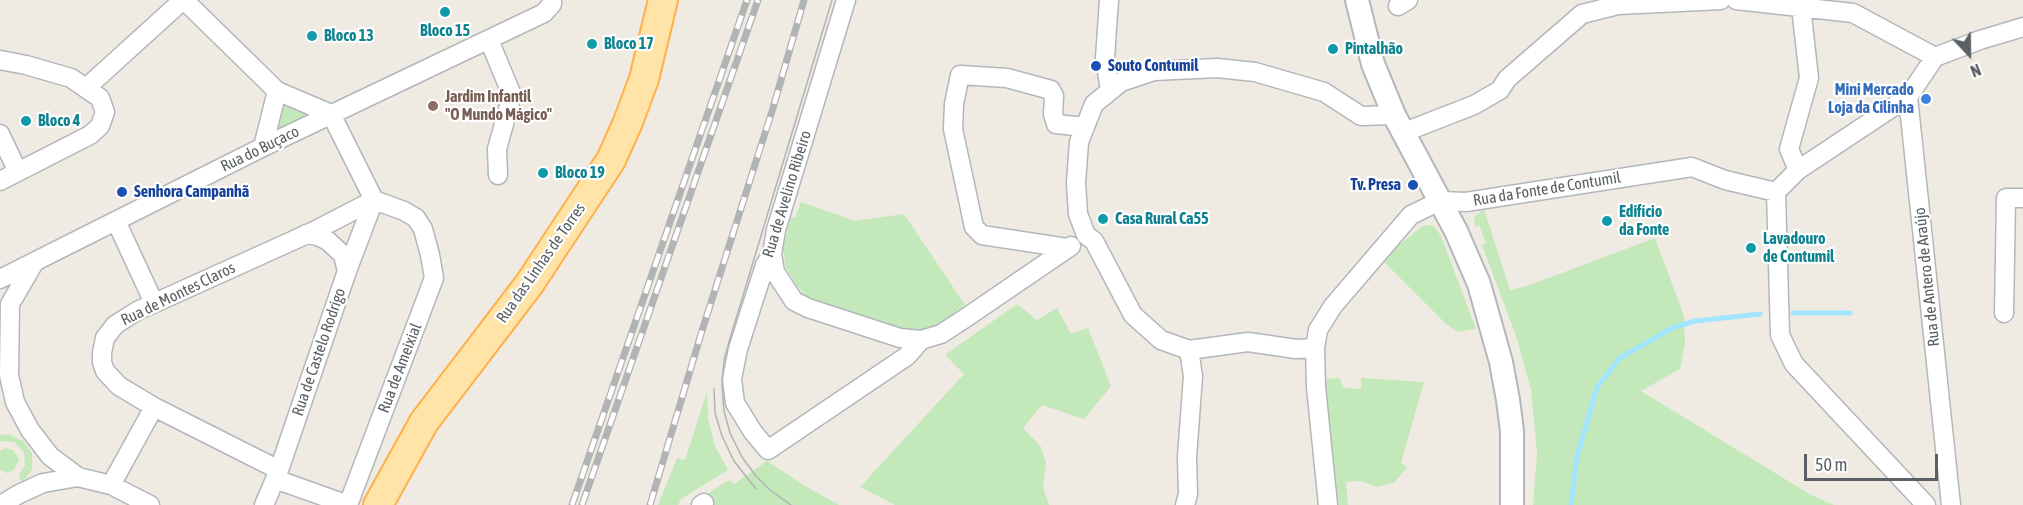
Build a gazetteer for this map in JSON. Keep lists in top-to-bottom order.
{
  "streets": {
    "main road": ["Rua das Linhas de Torres"],
    "street": [
      "Rua do Buçaco",
      "Rua da Fonte de Contumil",
      "Rua de Avelino Ribeiro",
      "Rua de Antero de Araújo",
      "Rua de Montes Claros",
      "Rua de Castelo Rodrigo",
      "Rua de Ameixial"
    ]
  },
  "crossings": [
    ["Rua de Montes Claros", "Rua de Castelo Rodrigo"],
    ["Rua de Montes Claros", "Rua de Ameixial"],
    ["Rua de Castelo Rodrigo", "Rua de Ameixial"]
  ],
  "places": [
    "Bloco 15",
    "Bloco 13",
    "Bloco 17",
    "Pintalhão",
    "Souto Contumil",
    "Mini Mercado Loja da Cilinha",
    "Jardim Infantil \"O Mundo Mágico\"",
    "Bloco 4",
    "Bloco 19",
    "Tv. Presa",
    "Senhora Campanhã",
    "Casa Rural Ca55",
    "Edifício da Fonte",
    "Lavadouro de Contumil"
  ],
  "scale_bar": "50 m",
  "north": "bottom"
}
